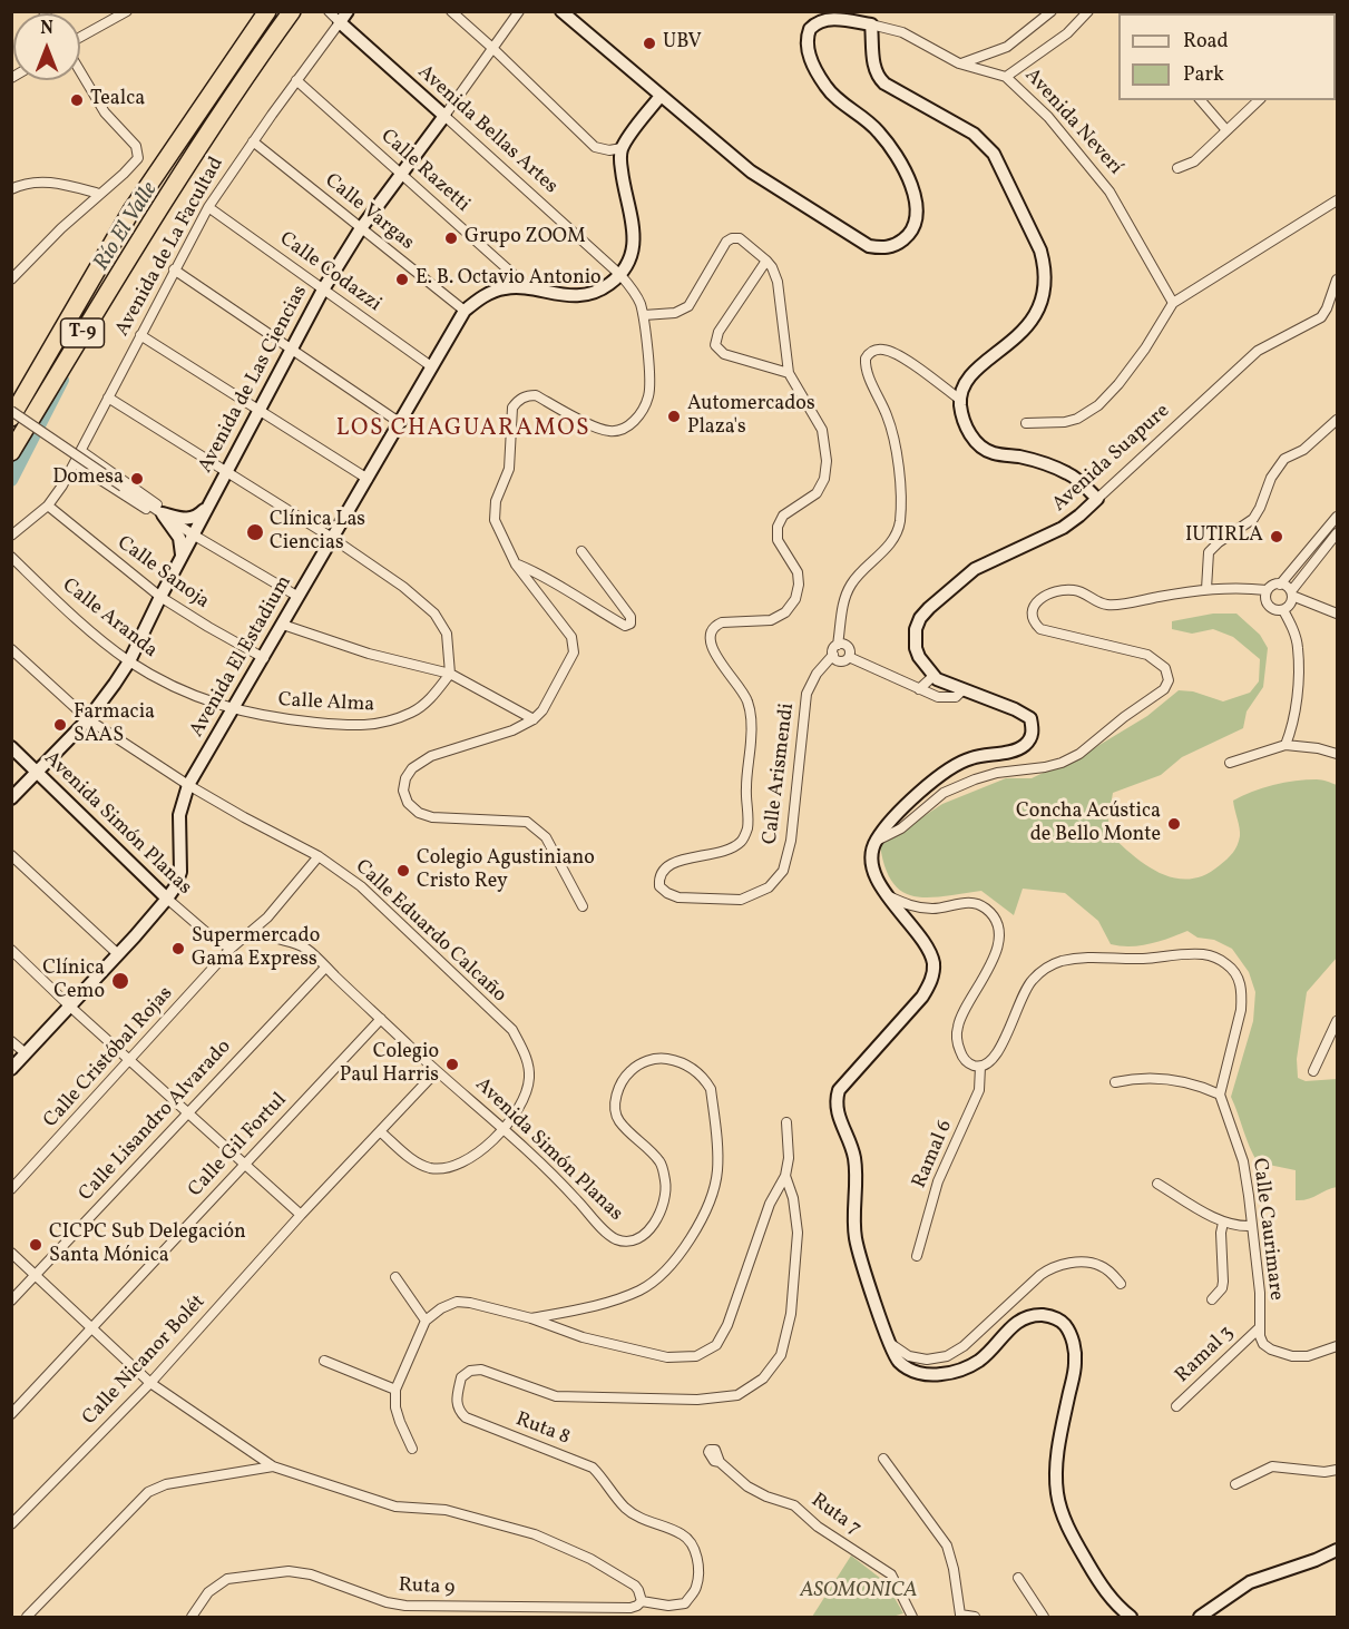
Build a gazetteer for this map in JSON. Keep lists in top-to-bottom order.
{
  "streets": {
    "highway": ["T-9"],
    "street": [
      "Avenida Neverí",
      "Avenida Bellas Artes",
      "Calle Razetti",
      "Calle Vargas",
      "Avenida de La Facultad",
      "Calle Codazzi",
      "Avenida de Las Ciencias",
      "Avenida Suapure",
      "Calle Sanoja",
      "Calle Aranda",
      "Avenida El Estadium",
      "Calle Alma",
      "Calle Arismendi",
      "Avenida Simón Planas",
      "Calle Eduardo Calcaño",
      "Calle Cristóbal Rojas",
      "Calle Lisandro Alvarado",
      "Calle Gil Fortul",
      "Ramal 6",
      "Calle Caurimare",
      "Ramal 3",
      "Calle Nicanor Bolét",
      "Ruta 8",
      "Ruta 7",
      "Ruta 9"
    ]
  },
  "crossings": [
    ["Avenida Bellas Artes", "Avenida de La Facultad"],
    ["Avenida Bellas Artes", "Avenida de Las Ciencias"],
    ["Avenida Bellas Artes", "Avenida El Estadium"],
    ["Calle Razetti", "Avenida de La Facultad"],
    ["Calle Razetti", "Avenida de Las Ciencias"],
    ["Calle Razetti", "Avenida El Estadium"],
    ["Calle Vargas", "Avenida de La Facultad"],
    ["Calle Vargas", "Avenida de Las Ciencias"],
    ["Calle Vargas", "Avenida El Estadium"],
    ["Avenida de La Facultad", "Calle Codazzi"],
    ["Avenida de La Facultad", "Calle Sanoja"],
    ["Calle Codazzi", "Avenida de Las Ciencias"],
    ["Calle Codazzi", "Avenida El Estadium"],
    ["Avenida de Las Ciencias", "Calle Sanoja"],
    ["Avenida de Las Ciencias", "Calle Aranda"],
    ["Avenida de Las Ciencias", "Avenida Simón Planas"],
    ["Avenida de Las Ciencias", "Calle Eduardo Calcaño"],
    ["Calle Sanoja", "Avenida El Estadium"],
    ["Calle Aranda", "Avenida El Estadium"],
    ["Calle Aranda", "Calle Alma"],
    ["Avenida El Estadium", "Calle Alma"],
    ["Avenida El Estadium", "Avenida Simón Planas"],
    ["Avenida El Estadium", "Calle Eduardo Calcaño"],
    ["Avenida Simón Planas", "Calle Eduardo Calcaño"],
    ["Avenida Simón Planas", "Calle Cristóbal Rojas"],
    ["Avenida Simón Planas", "Calle Lisandro Alvarado"],
    ["Avenida Simón Planas", "Calle Gil Fortul"],
    ["Avenida Simón Planas", "Calle Nicanor Bolét"],
    ["Calle Eduardo Calcaño", "Calle Cristóbal Rojas"],
    ["Calle Eduardo Calcaño", "Calle Nicanor Bolét"],
    ["Calle Caurimare", "Ramal 3"],
    ["Ruta 8", "Ruta 9"]
  ],
  "districts": ["LOS CHAGUARAMOS"],
  "water": ["Río El Valle"],
  "parks": ["ASOMONICA"],
  "places": [
    "UBV",
    "Tealca",
    "Grupo ZOOM",
    "E. B. Octavio Antonio",
    "Automercados Plaza's",
    "Domesa",
    "Clínica Las Ciencias",
    "IUTIRLA",
    "Farmacia SAAS",
    "Concha Acústica de Bello Monte",
    "Colegio Agustiniano Cristo Rey",
    "Supermercado Gama Express",
    "Clínica Cemo",
    "Colegio Paul Harris",
    "CICPC Sub Delegación Santa Mónica"
  ],
  "legend": ["Road", "Park"],
  "north": "top"
}
